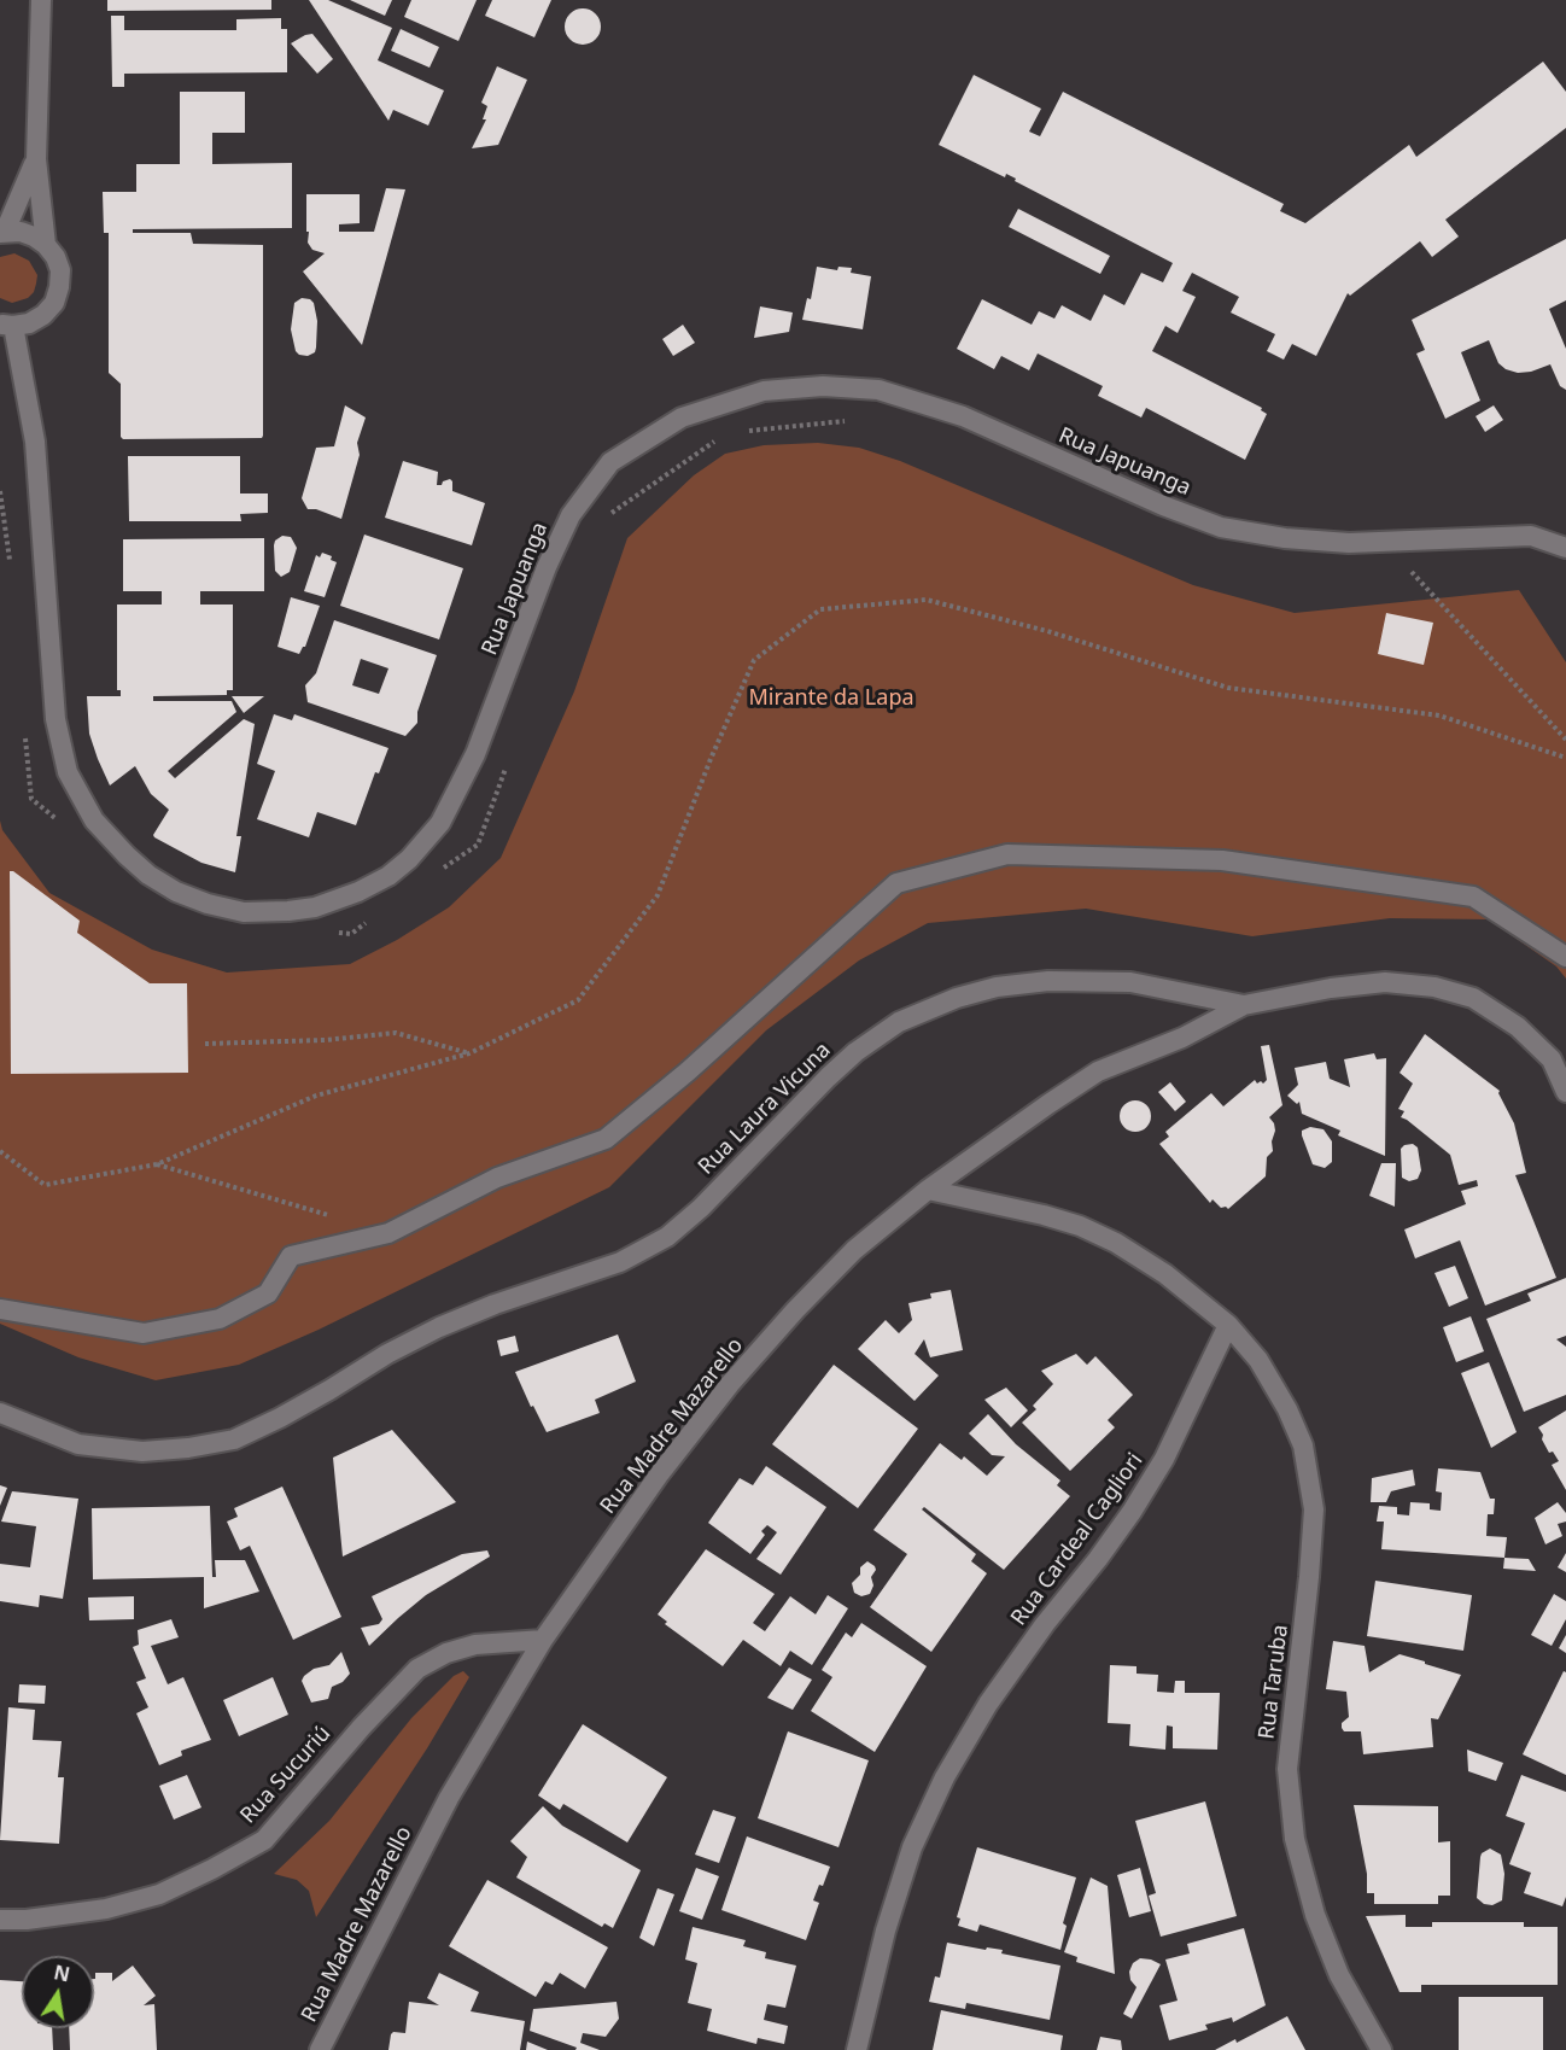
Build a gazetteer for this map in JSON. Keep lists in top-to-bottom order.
{
  "streets": {
    "street": [
      "Rua Japuanga",
      "Rua Laura Vicuna",
      "Rua Madre Mazarello",
      "Rua Cardeal Cagliori",
      "Rua Taruba",
      "Rua Sucuriú"
    ]
  },
  "crossings": [
    ["Rua Laura Vicuna", "Rua Madre Mazarello"],
    ["Rua Madre Mazarello", "Rua Sucuriú"],
    ["Rua Cardeal Cagliori", "Rua Taruba"]
  ],
  "parks": ["Mirante da Lapa"],
  "north": "top"
}
